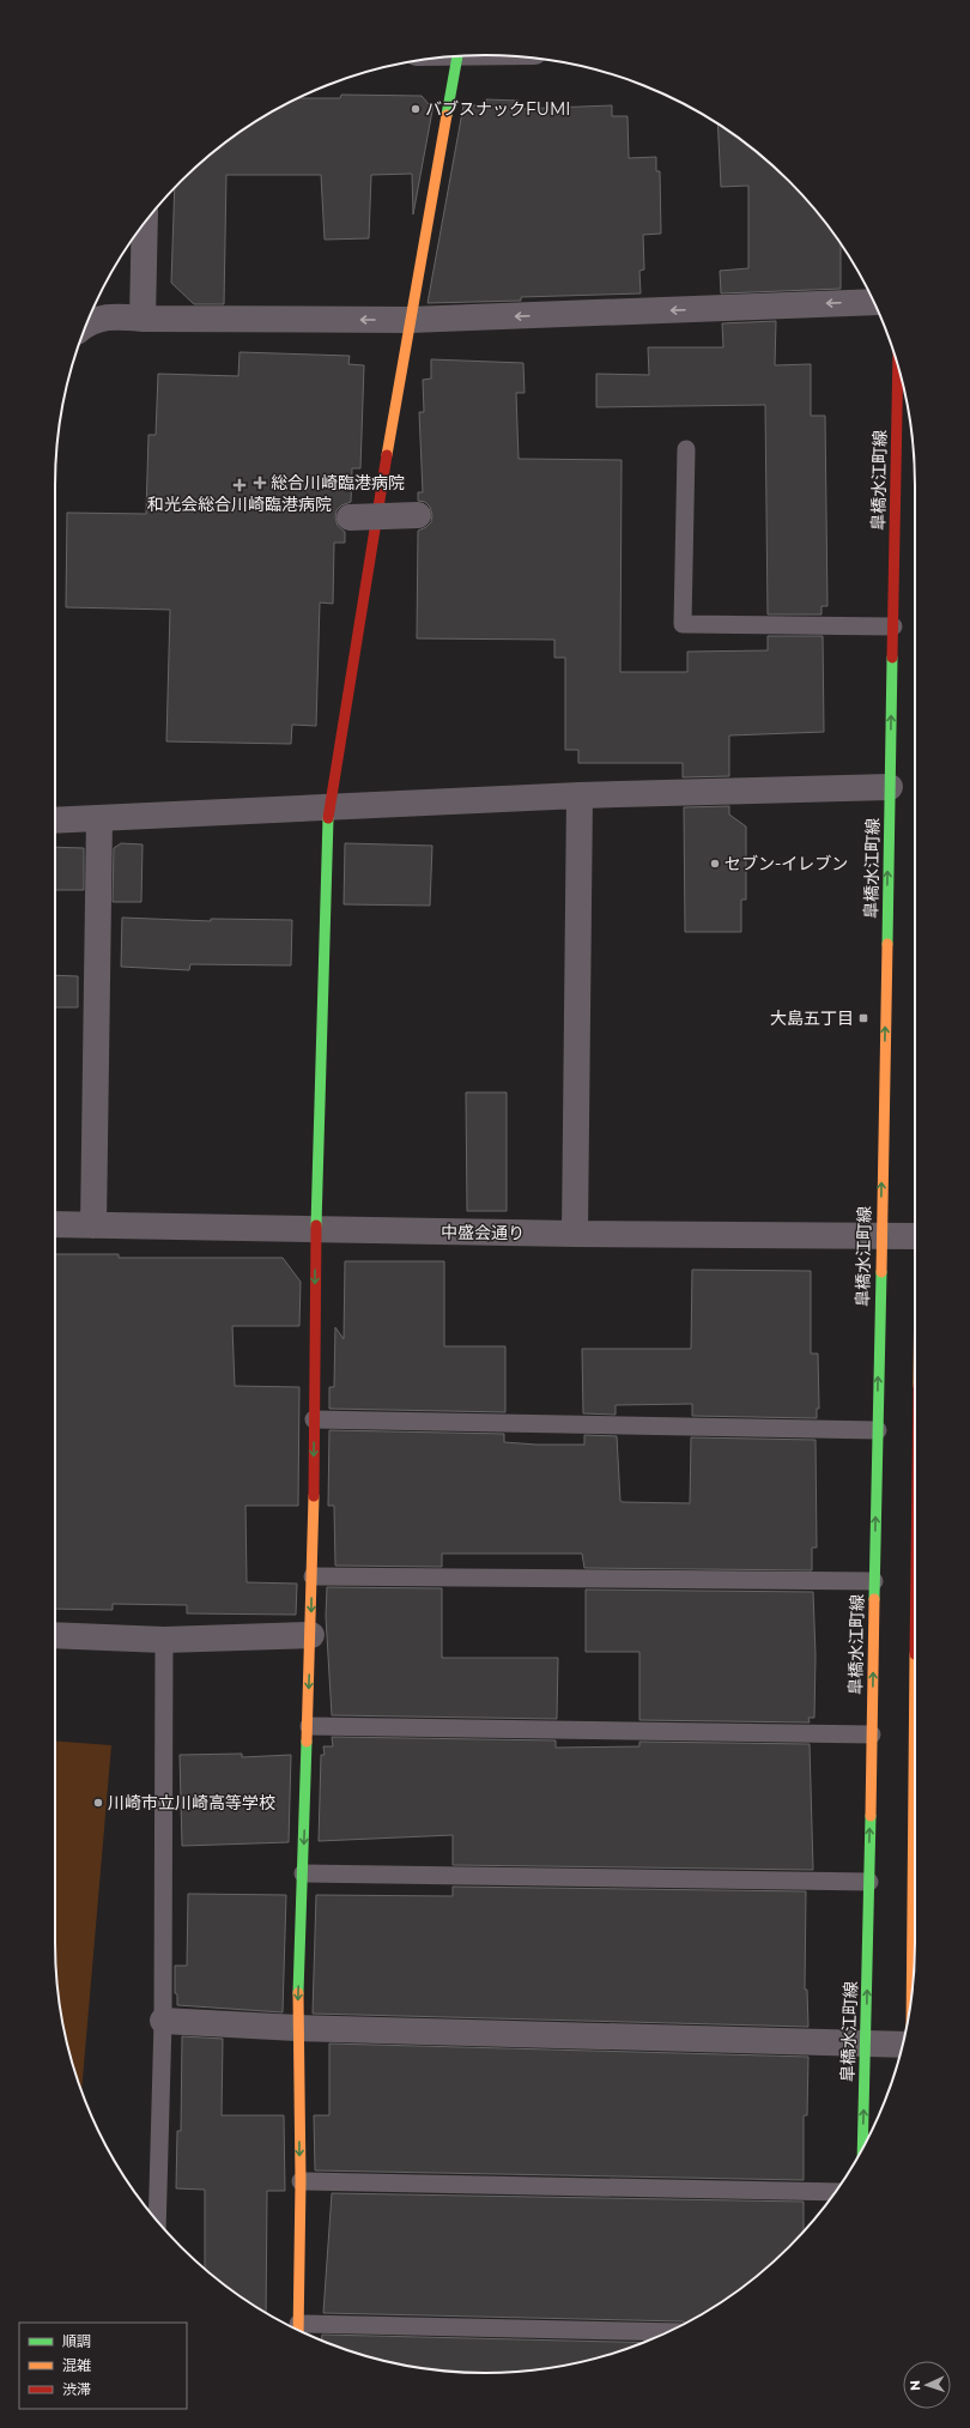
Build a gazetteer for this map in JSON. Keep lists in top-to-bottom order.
{
  "streets": {
    "street": ["皐橋水江町線", "中盛会通り"]
  },
  "crossings": [
    ["皐橋水江町線", "中盛会通り"]
  ],
  "one_way": ["皐橋水江町線"],
  "places": {
    "other": ["バブスナックFUMI", "セブン-イレブン", "川崎市立川崎高等学校"],
    "health": ["総合川崎臨港病院", "和光会総合川崎臨港病院"],
    "transit": ["大島五丁目"]
  },
  "legend": ["順調", "混雑", "渋滞"],
  "north": "left"
}
